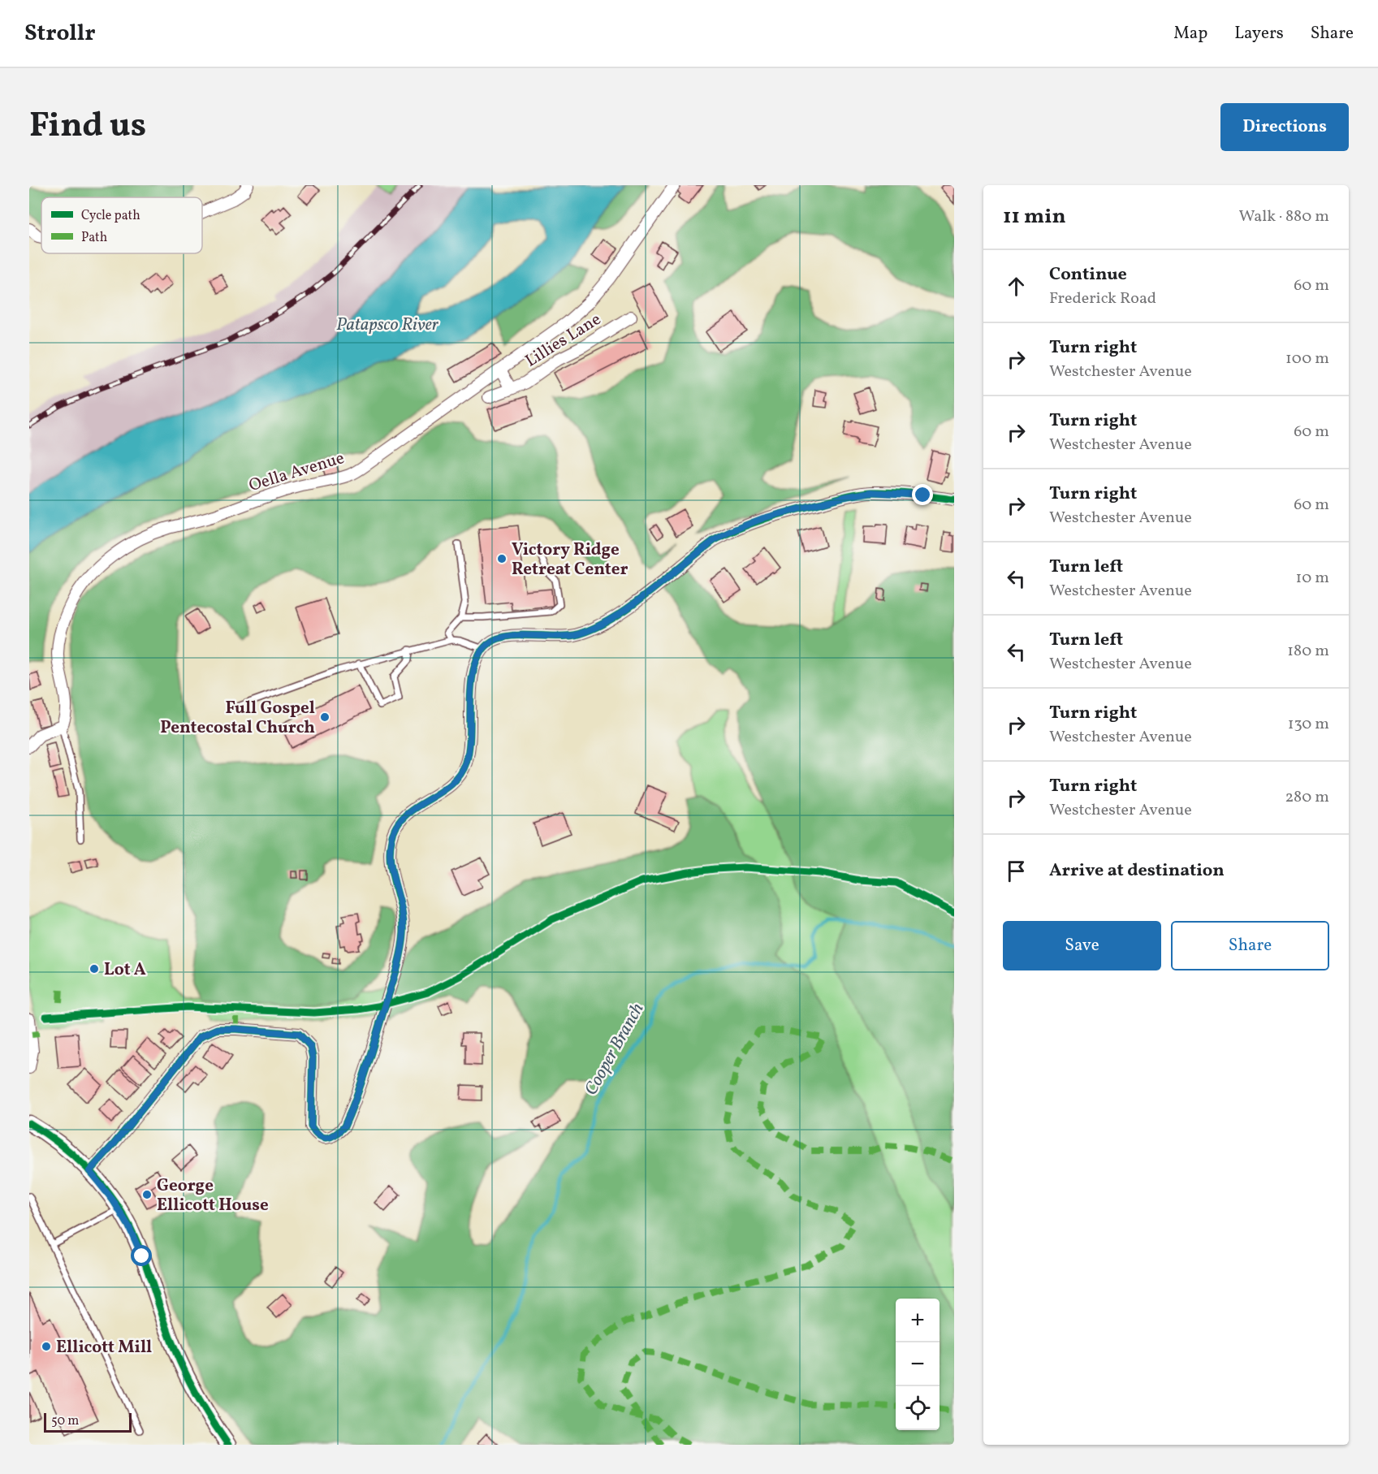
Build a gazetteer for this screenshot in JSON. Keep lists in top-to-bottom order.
{
  "streets": {
    "street": ["Lillies Lane", "Oella Avenue"]
  },
  "water": ["Patapsco River", "Cooper Branch"],
  "places": [
    "Victory Ridge Retreat Center",
    "Full Gospel Pentecostal Church",
    "Lot A",
    "George Ellicott House",
    "Ellicott Mill"
  ],
  "legend": ["Cycle path", "Path"],
  "scale_bar": "50 m",
  "page": {
    "header": "Strollr",
    "nav": ["Map", "Layers", "Share"],
    "title": "Find us",
    "buttons": [
      "Directions",
      ["Save", "Share"]
    ],
    "heading": ["11 min", "Walk · 880 m"],
    "list": [
      ["Continue", "Frederick Road", "60 m"],
      ["Turn right", "Westchester Avenue", "100 m"],
      ["Turn right", "Westchester Avenue", "60 m"],
      ["Turn right", "Westchester Avenue", "60 m"],
      ["Turn left", "Westchester Avenue", "10 m"],
      ["Turn left", "Westchester Avenue", "180 m"],
      ["Turn right", "Westchester Avenue", "130 m"],
      ["Turn right", "Westchester Avenue", "280 m"],
      "Arrive at destination"
    ],
    "map_buttons": ["+", "−"],
    "scale": "50 m"
  }
}
